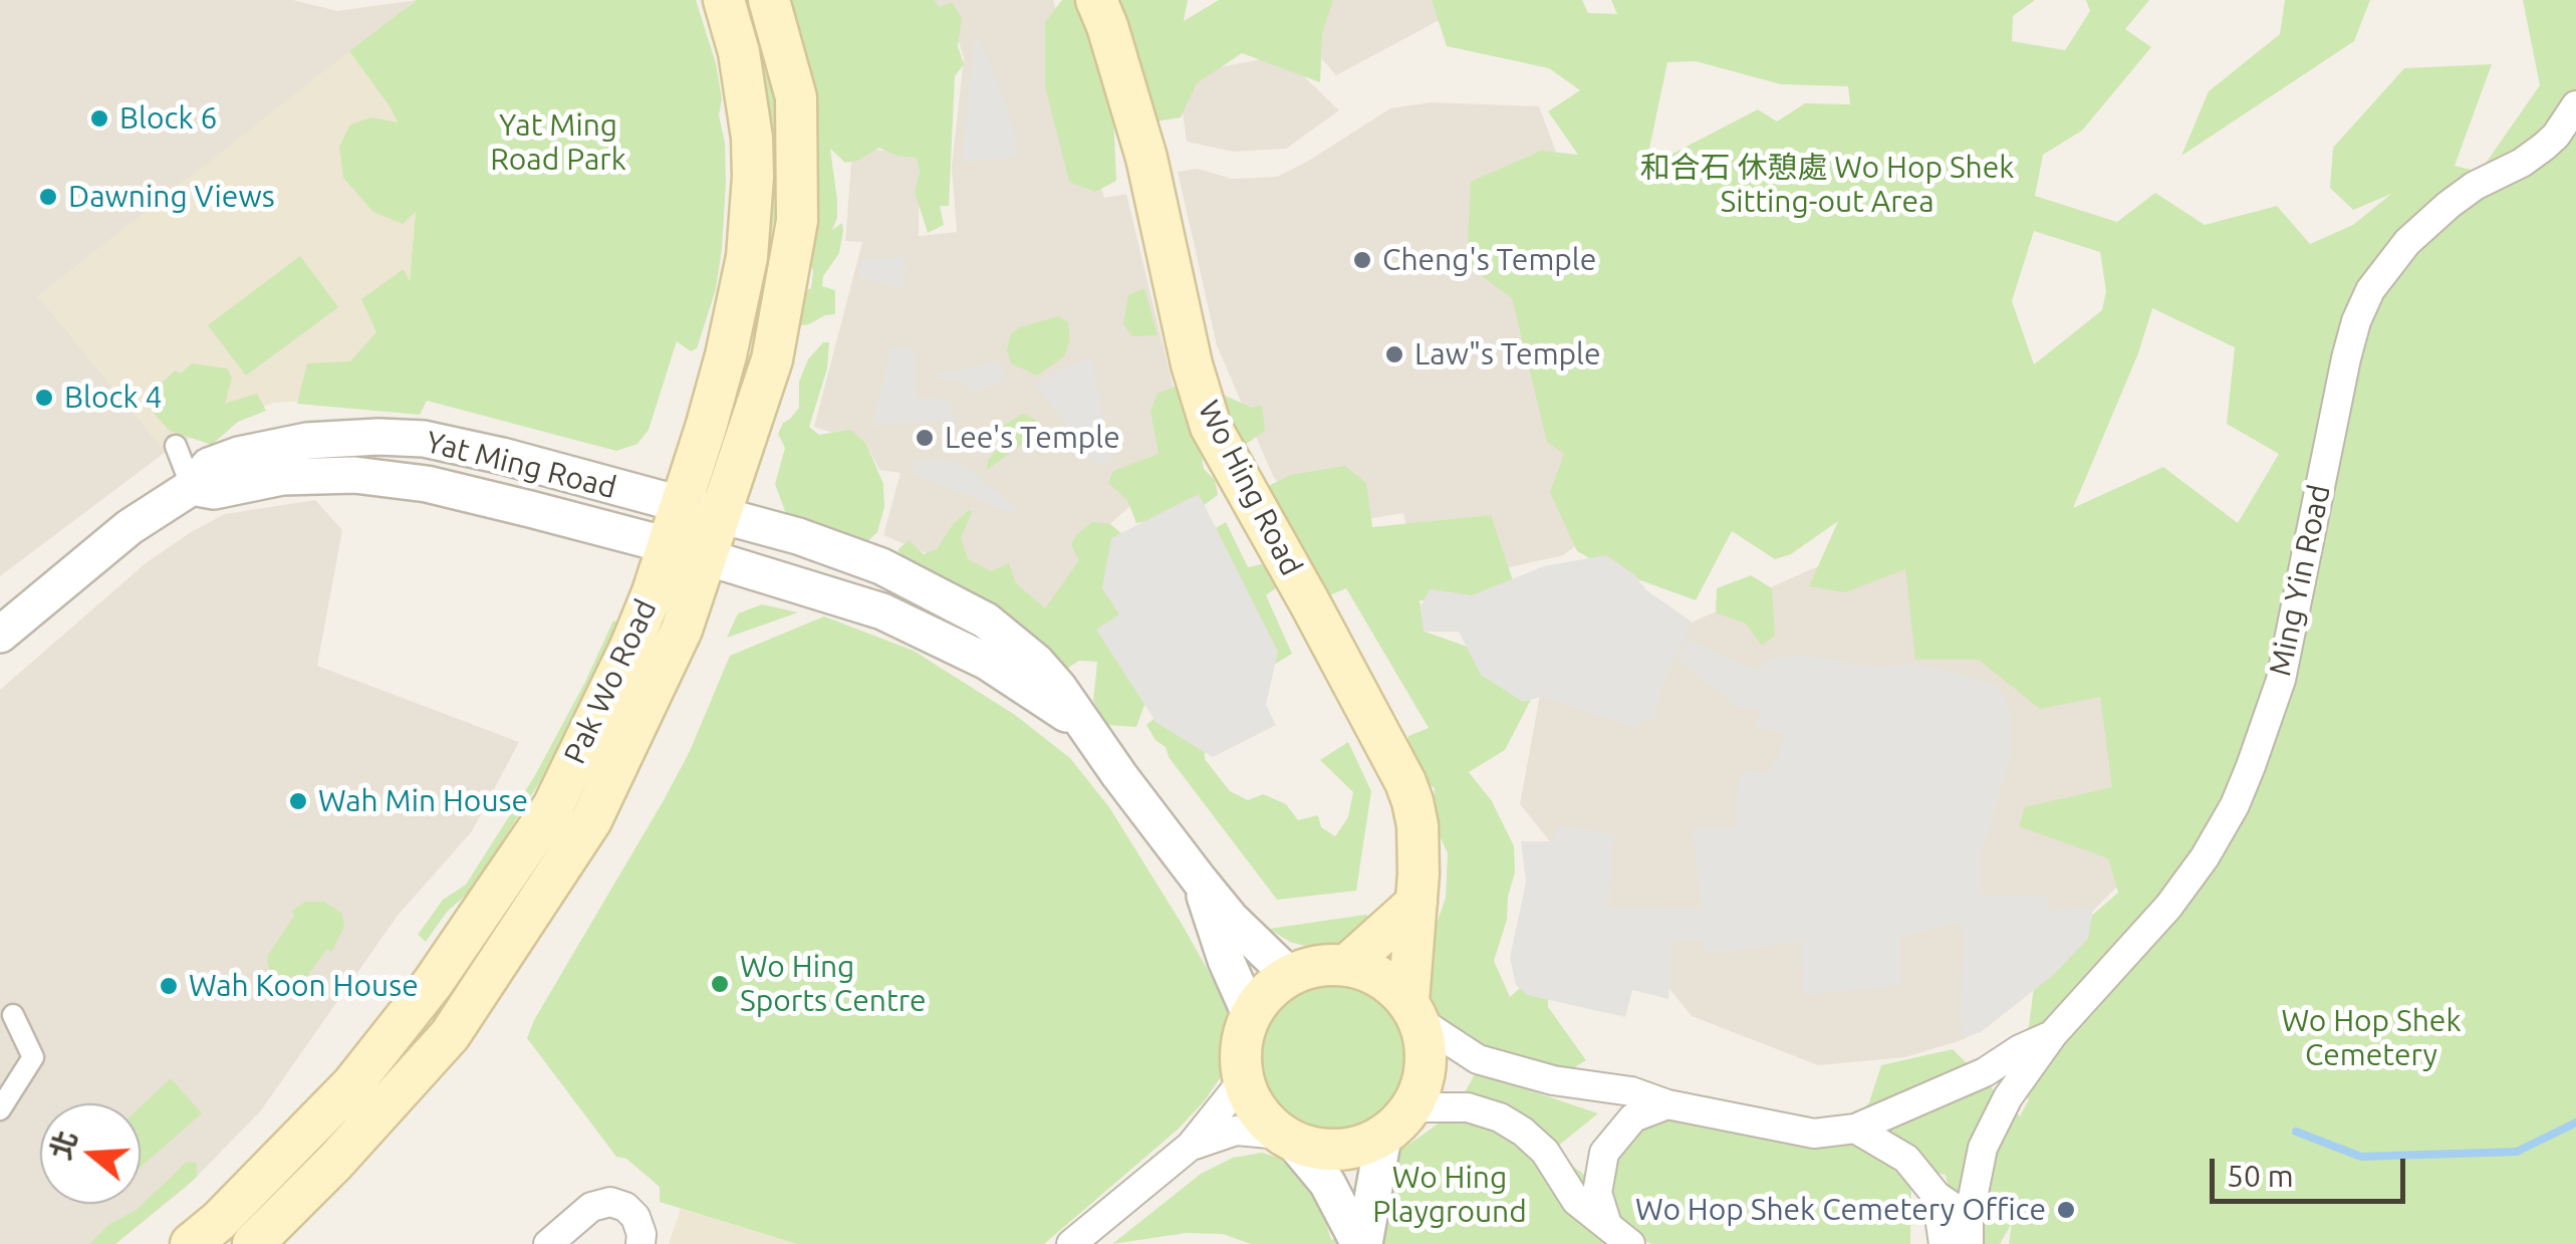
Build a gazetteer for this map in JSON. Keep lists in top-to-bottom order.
{
  "streets": {
    "main road": ["Wo Hing Road", "Pak Wo Road"],
    "street": ["Yat Ming Road", "Ming Yin Road"]
  },
  "crossings": [
    ["Yat Ming Road", "Wo Hing Road"],
    ["Yat Ming Road", "Ming Yin Road"],
    ["Yat Ming Road", "Pak Wo Road"],
    ["Wo Hing Road", "Ming Yin Road"]
  ],
  "parks": [
    "Yat Ming Road Park",
    "和合石 休憩處 Wo Hop Shek Sitting-out Area",
    "Wo Hop Shek Cemetery",
    "Wo Hing Playground"
  ],
  "places": [
    "Block 6",
    "Dawning Views",
    "Cheng's Temple",
    "Law\"s Temple",
    "Block 4",
    "Lee's Temple",
    "Wah Min House",
    "Wo Hing Sports Centre",
    "Wah Koon House",
    "Wo Hop Shek Cemetery Office"
  ],
  "scale_bar": "50 m",
  "north": "left"
}
